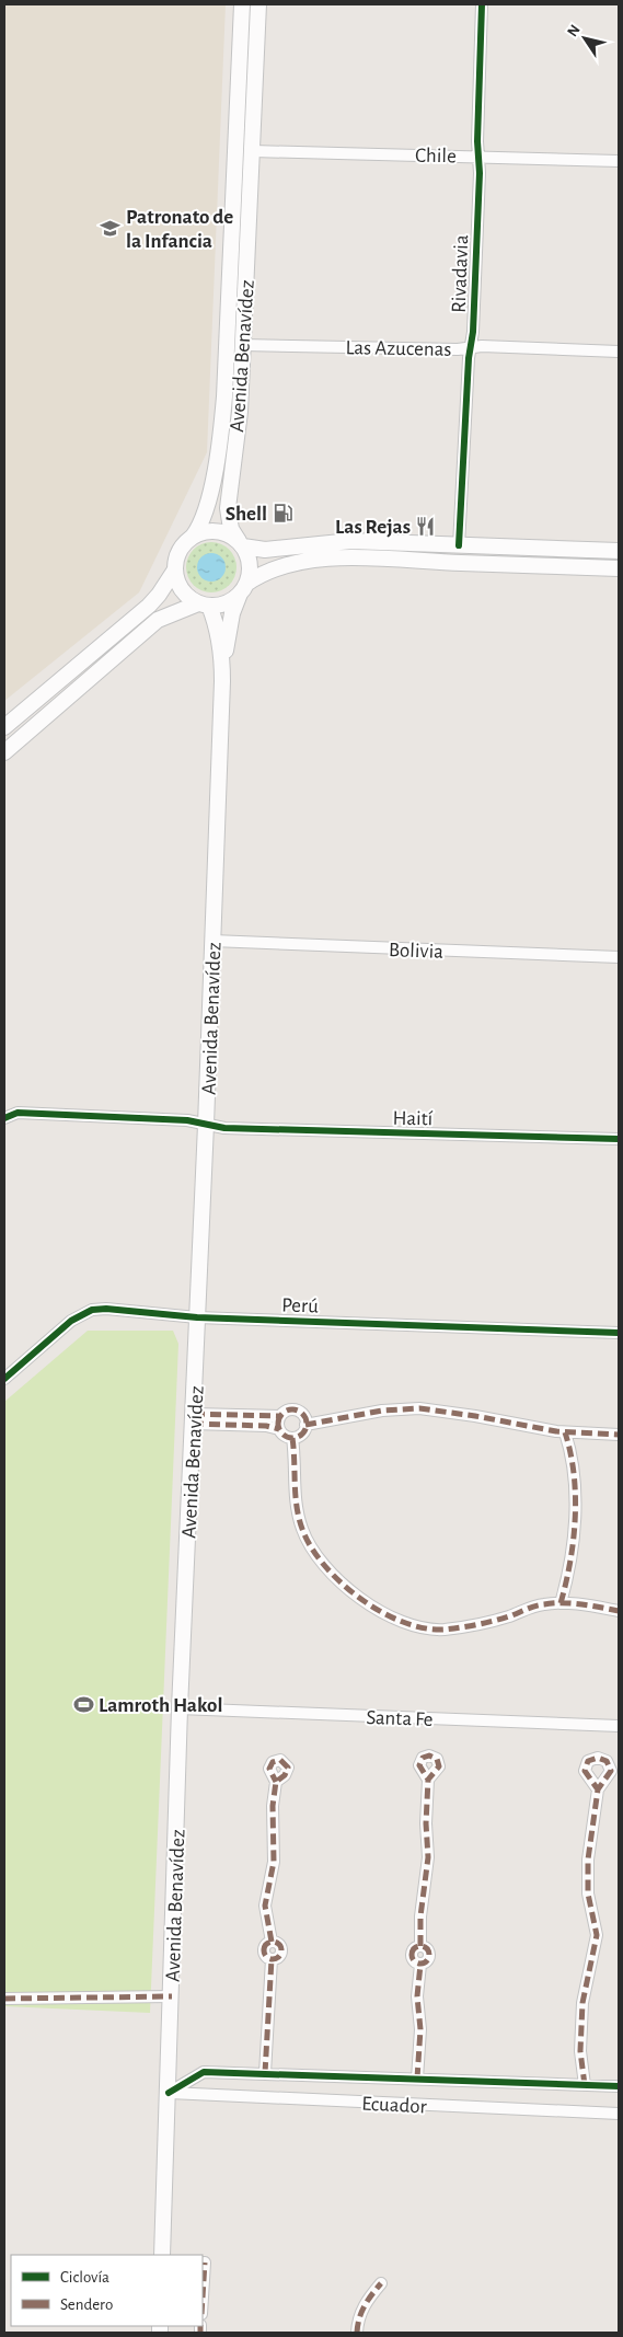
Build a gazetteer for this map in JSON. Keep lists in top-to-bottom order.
{
  "streets": {
    "main road": ["Avenida Benavídez"],
    "street": [
      "Chile",
      "Rivadavia",
      "Las Azucenas",
      "Bolivia",
      "Haití",
      "Perú",
      "Santa Fe",
      "Ecuador"
    ]
  },
  "crossings": [
    ["Chile", "Rivadavia"],
    ["Chile", "Avenida Benavídez"],
    ["Rivadavia", "Las Azucenas"],
    ["Las Azucenas", "Avenida Benavídez"],
    ["Avenida Benavídez", "Bolivia"],
    ["Avenida Benavídez", "Haití"],
    ["Avenida Benavídez", "Perú"],
    ["Avenida Benavídez", "Santa Fe"],
    ["Avenida Benavídez", "Ecuador"]
  ],
  "places": {
    "school or university": ["Patronato de la Infancia"],
    "fuel station": ["Shell"],
    "restaurant": ["Las Rejas"],
    "sports": ["Lamroth Hakol"]
  },
  "legend": ["Ciclovía", "Sendero"],
  "north": "top left"
}
